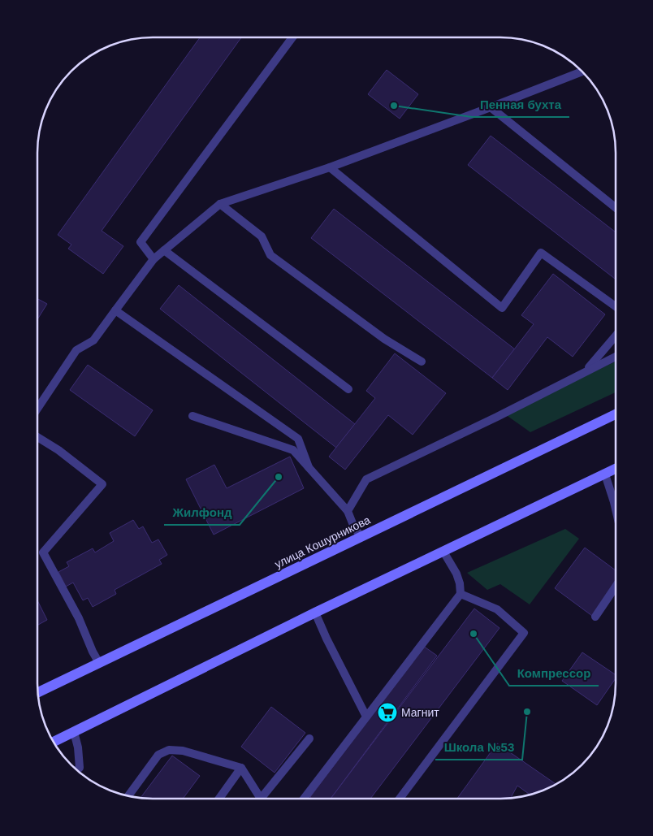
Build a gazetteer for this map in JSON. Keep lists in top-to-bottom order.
{
  "streets": {
    "main road": ["улица Кошурникова"]
  },
  "places": {
    "other": [
      "Пенная бухта",
      "Жилфонд",
      "Компрессор",
      "Школа №53"
    ],
    "supermarket": ["Магнит"]
  }
}
